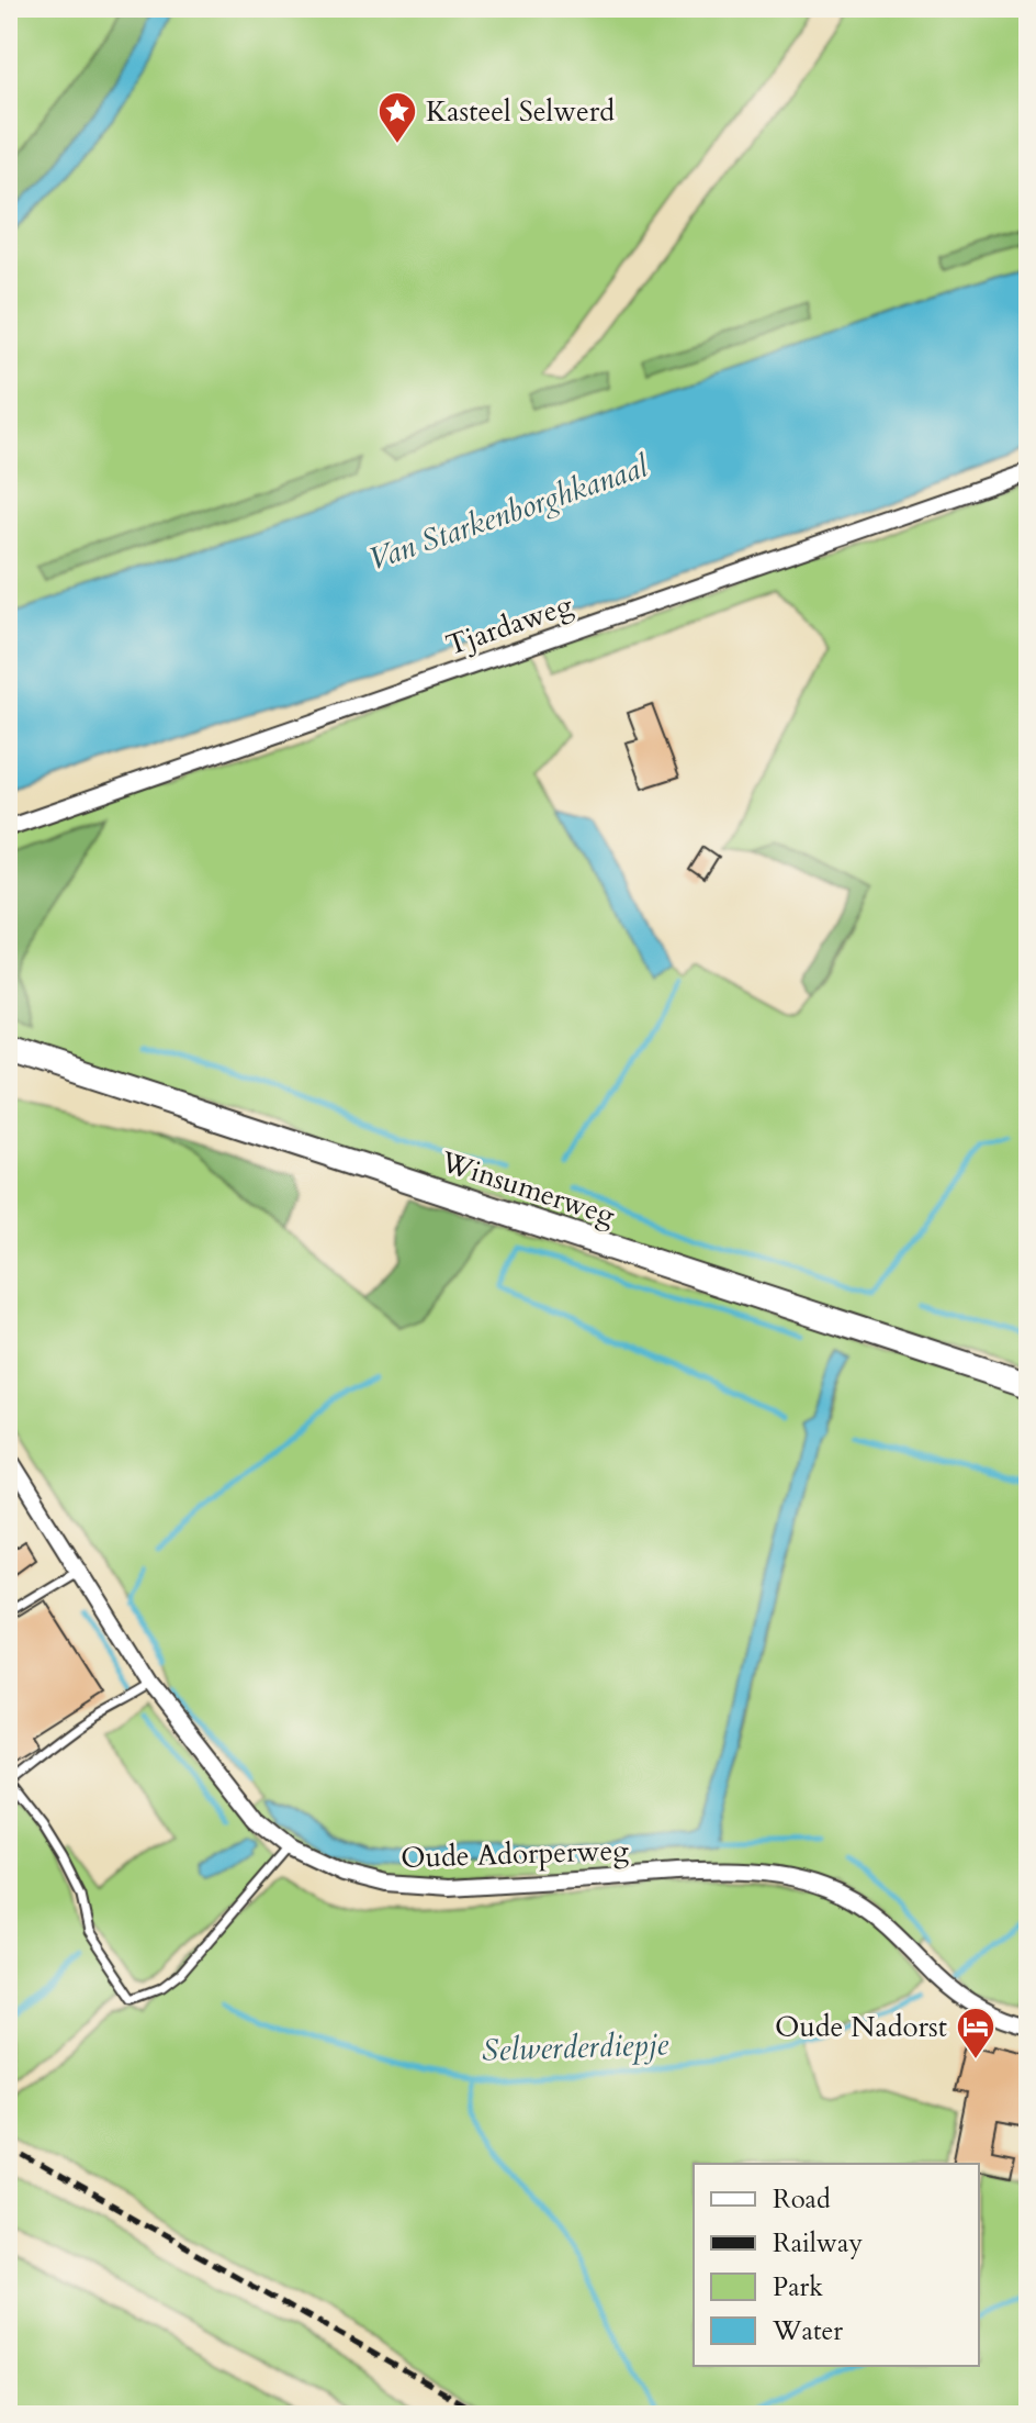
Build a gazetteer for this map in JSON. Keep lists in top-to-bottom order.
{
  "streets": {
    "main road": ["Winsumerweg"],
    "street": ["Tjardaweg", "Oude Adorperweg"]
  },
  "water": ["Van Starkenborghkanaal", "Selwerderdiepje"],
  "places": {
    "place": ["Kasteel Selwerd"],
    "hotel": ["Oude Nadorst"]
  },
  "legend": [
    "Road",
    "Railway",
    "Park",
    "Water"
  ]
}
